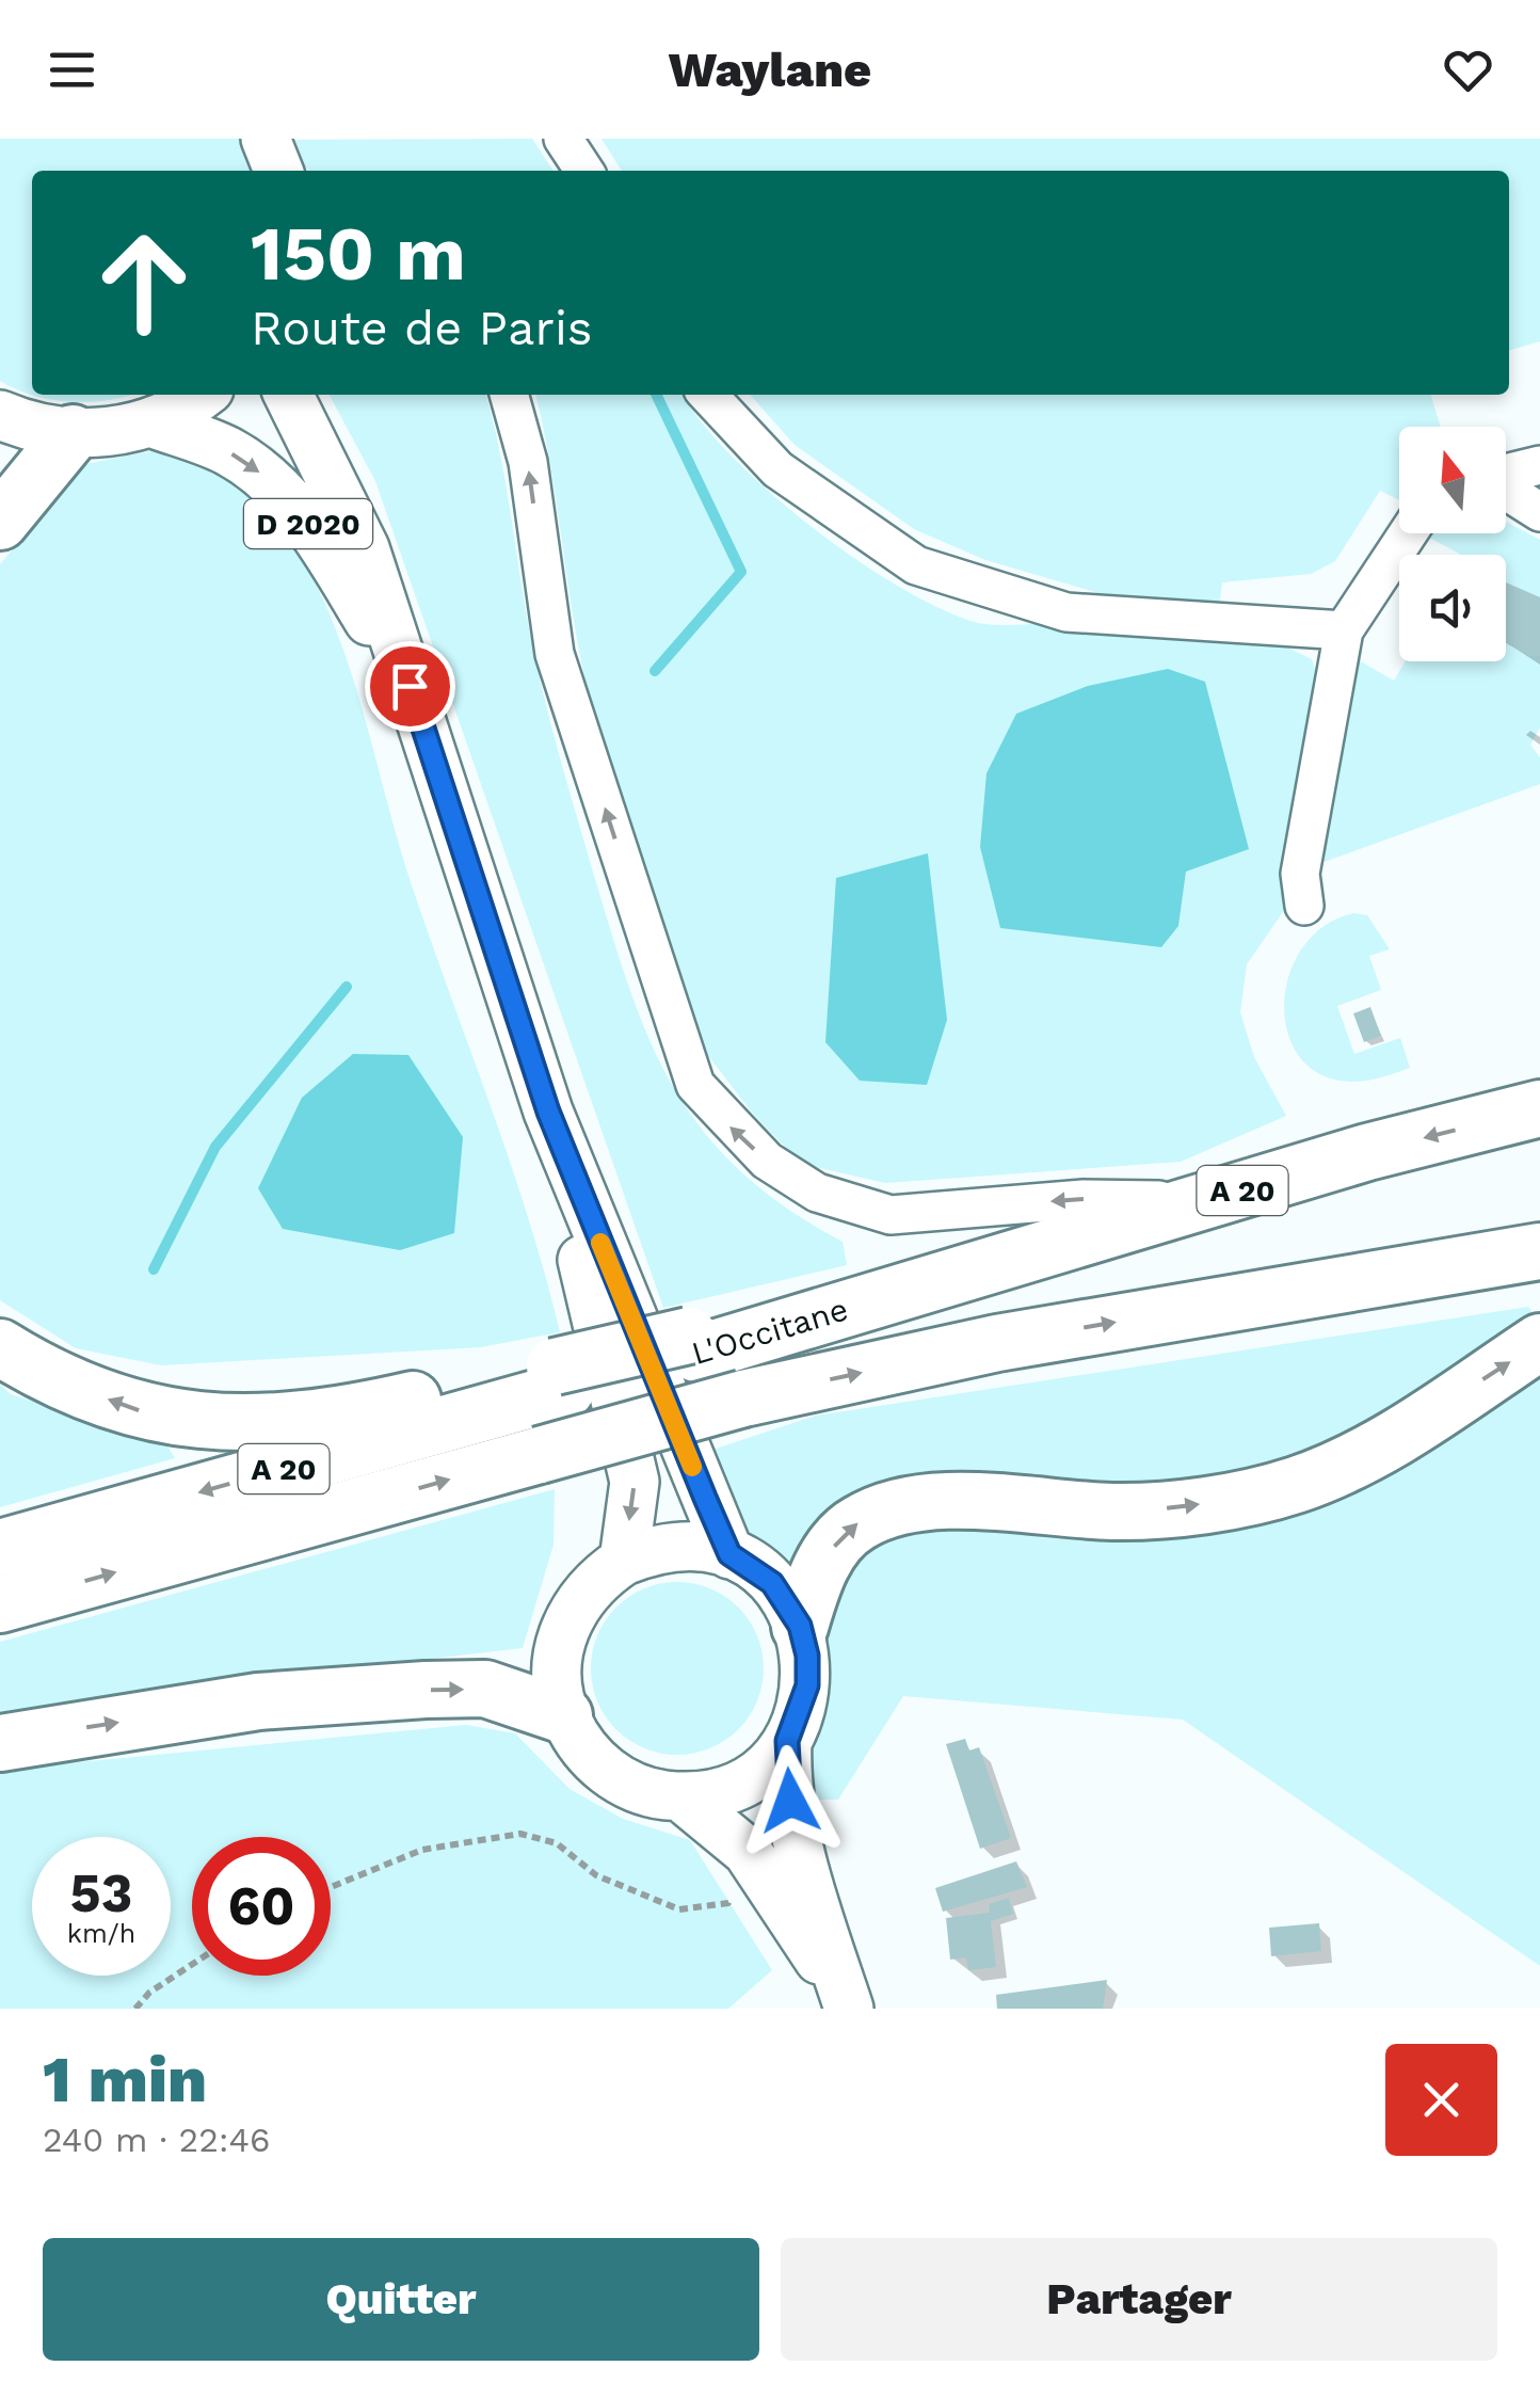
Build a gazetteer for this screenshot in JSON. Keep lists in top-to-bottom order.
{
  "streets": {
    "highway": ["A 20", "L'Occitane"],
    "main road": ["D 2020"]
  },
  "north": "top",
  "page": {
    "header": "Waylane",
    "turn": ["150 m", "Route de Paris"],
    "speed": "53 km/h",
    "limit": "60",
    "heading": ["1 min", "240 m · 22:46"],
    "buttons": ["Quitter", "Partager"]
  }
}
